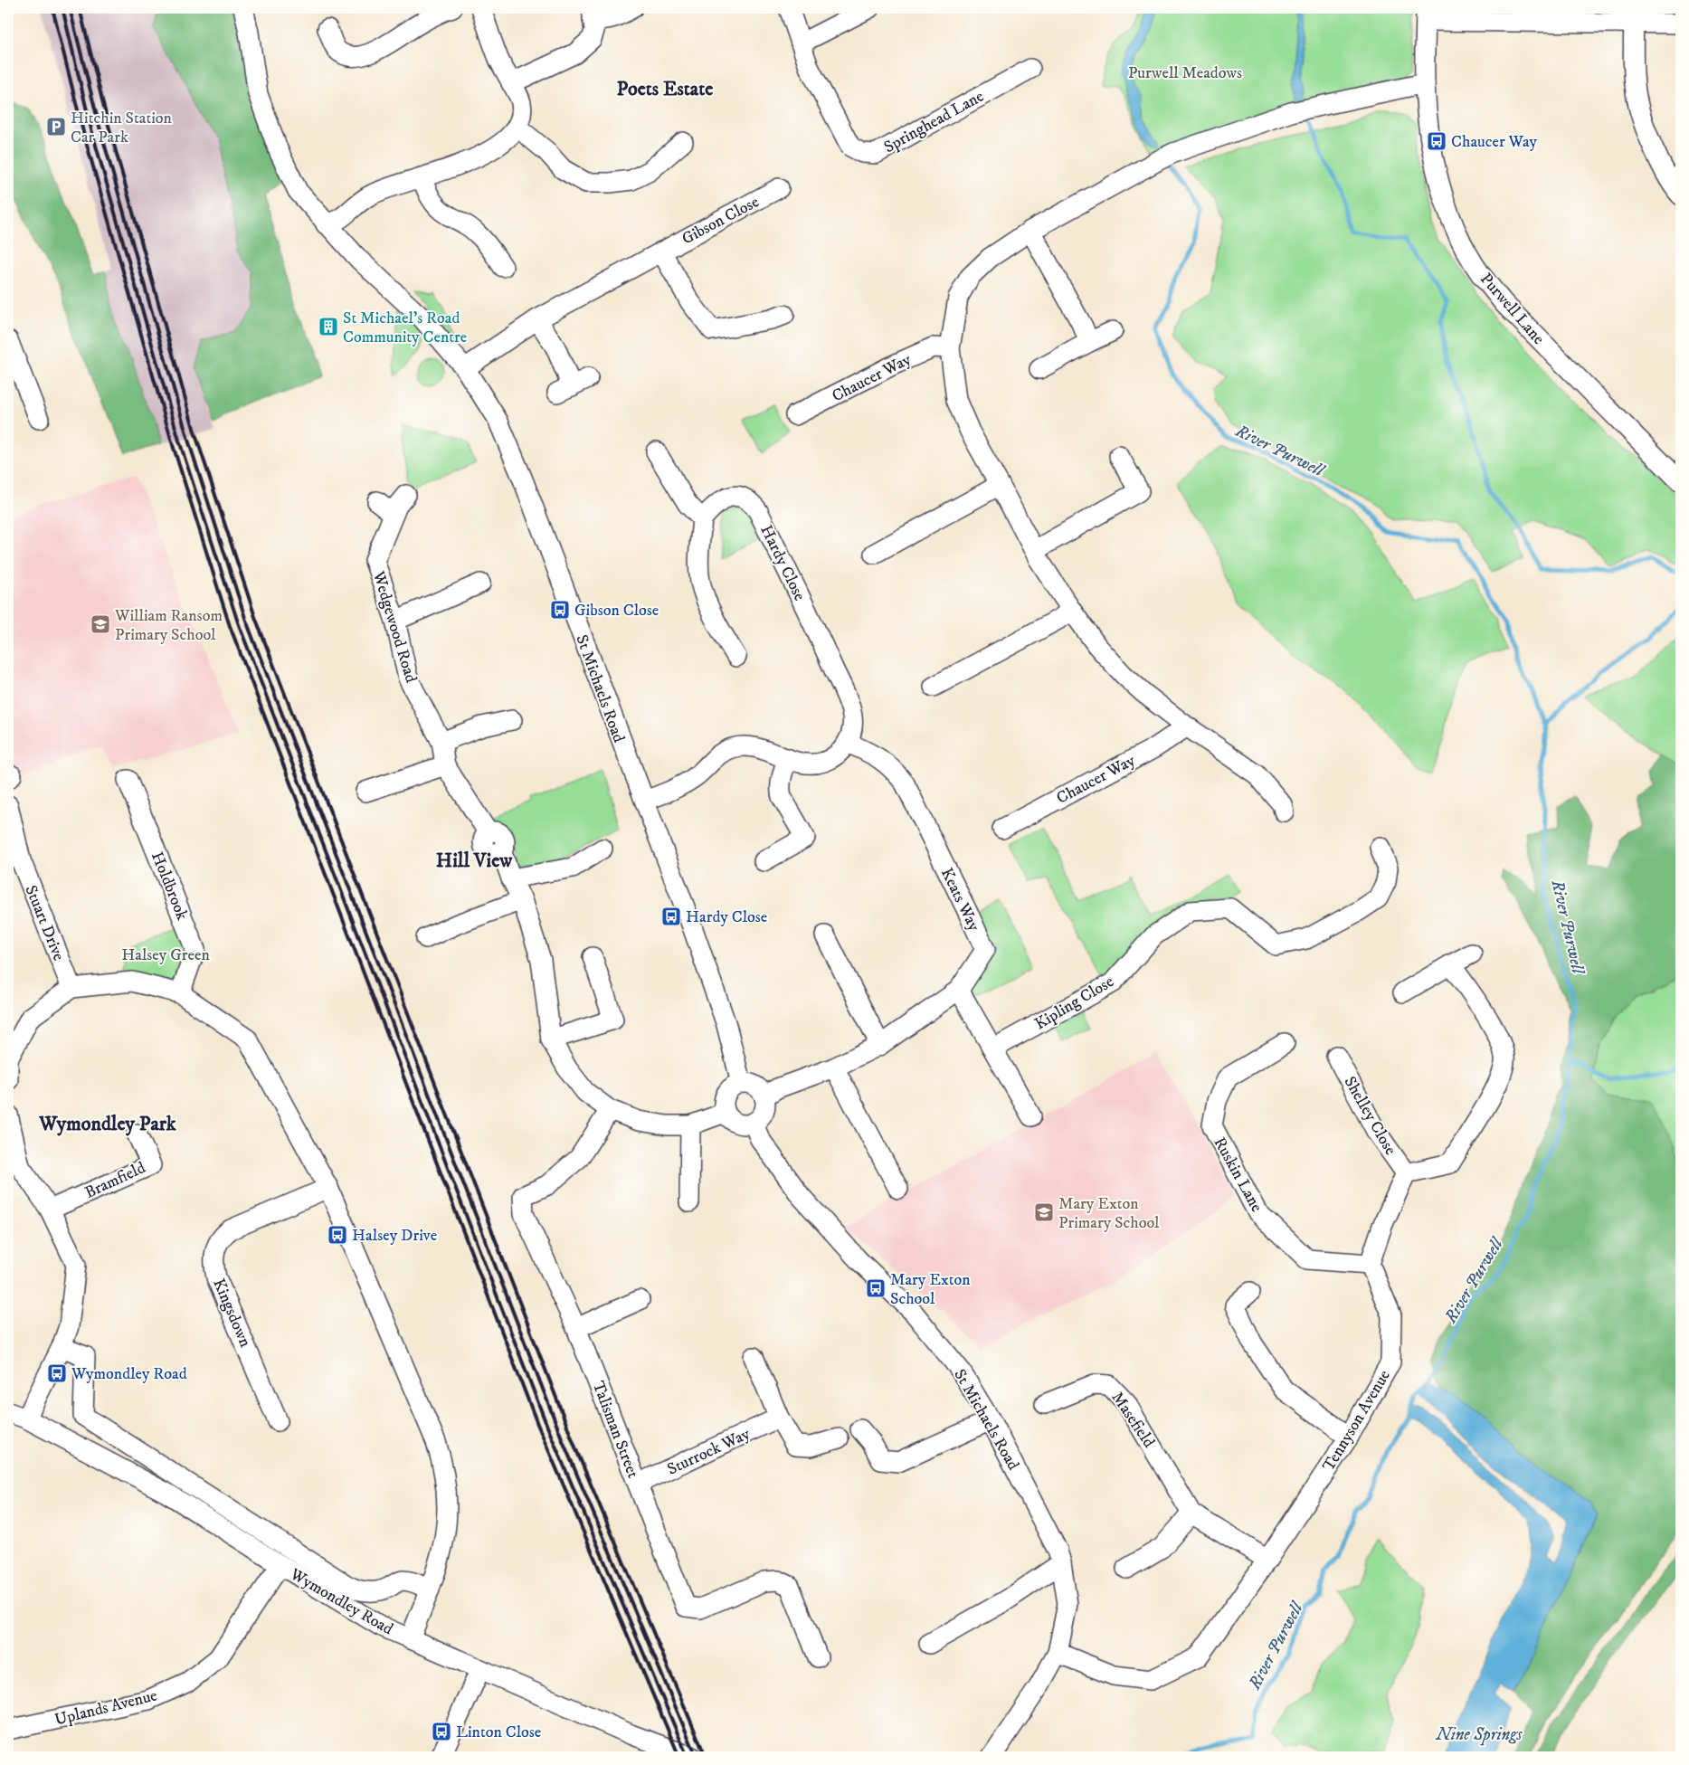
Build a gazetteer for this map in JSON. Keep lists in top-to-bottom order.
{
  "streets": {
    "street": [
      "Springhead Lane",
      "Gibson Close",
      "Purwell Lane",
      "Chaucer Way",
      "Hardy Close",
      "Wedgewood Road",
      "St Michaels Road",
      "Holdbrook",
      "Keats Way",
      "Stuart Drive",
      "Kipling Close",
      "Shelley Close",
      "Ruskin Lane",
      "Bramfield",
      "Kingsdown",
      "Masefield",
      "Tennyson Avenue",
      "Talisman Street",
      "Sturrock Way",
      "Wymondley Road",
      "Uplands Avenue"
    ]
  },
  "crossings": [
    ["Gibson Close", "St Michaels Road"],
    ["Hardy Close", "Keats Way"],
    ["St Michaels Road", "Keats Way"],
    ["St Michaels Road", "Tennyson Avenue"],
    ["Ruskin Lane", "Tennyson Avenue"],
    ["Masefield", "Tennyson Avenue"],
    ["Talisman Street", "Sturrock Way"],
    ["Wymondley Road", "Uplands Avenue"]
  ],
  "districts": ["Poets Estate", "Hill View", "Wymondley Park"],
  "water": ["River Purwell", "Nine Springs"],
  "parks": ["Purwell Meadows", "Halsey Green"],
  "places": {
    "parking": ["Hitchin Station Car Park"],
    "bus stop": [
      "Chaucer Way",
      "Gibson Close",
      "Hardy Close",
      "Halsey Drive",
      "Mary Exton School",
      "Wymondley Road",
      "Linton Close"
    ],
    "building": ["St Michael's Road Community Centre"],
    "school or university": ["William Ransom Primary School", "Mary Exton Primary School"]
  }
}
